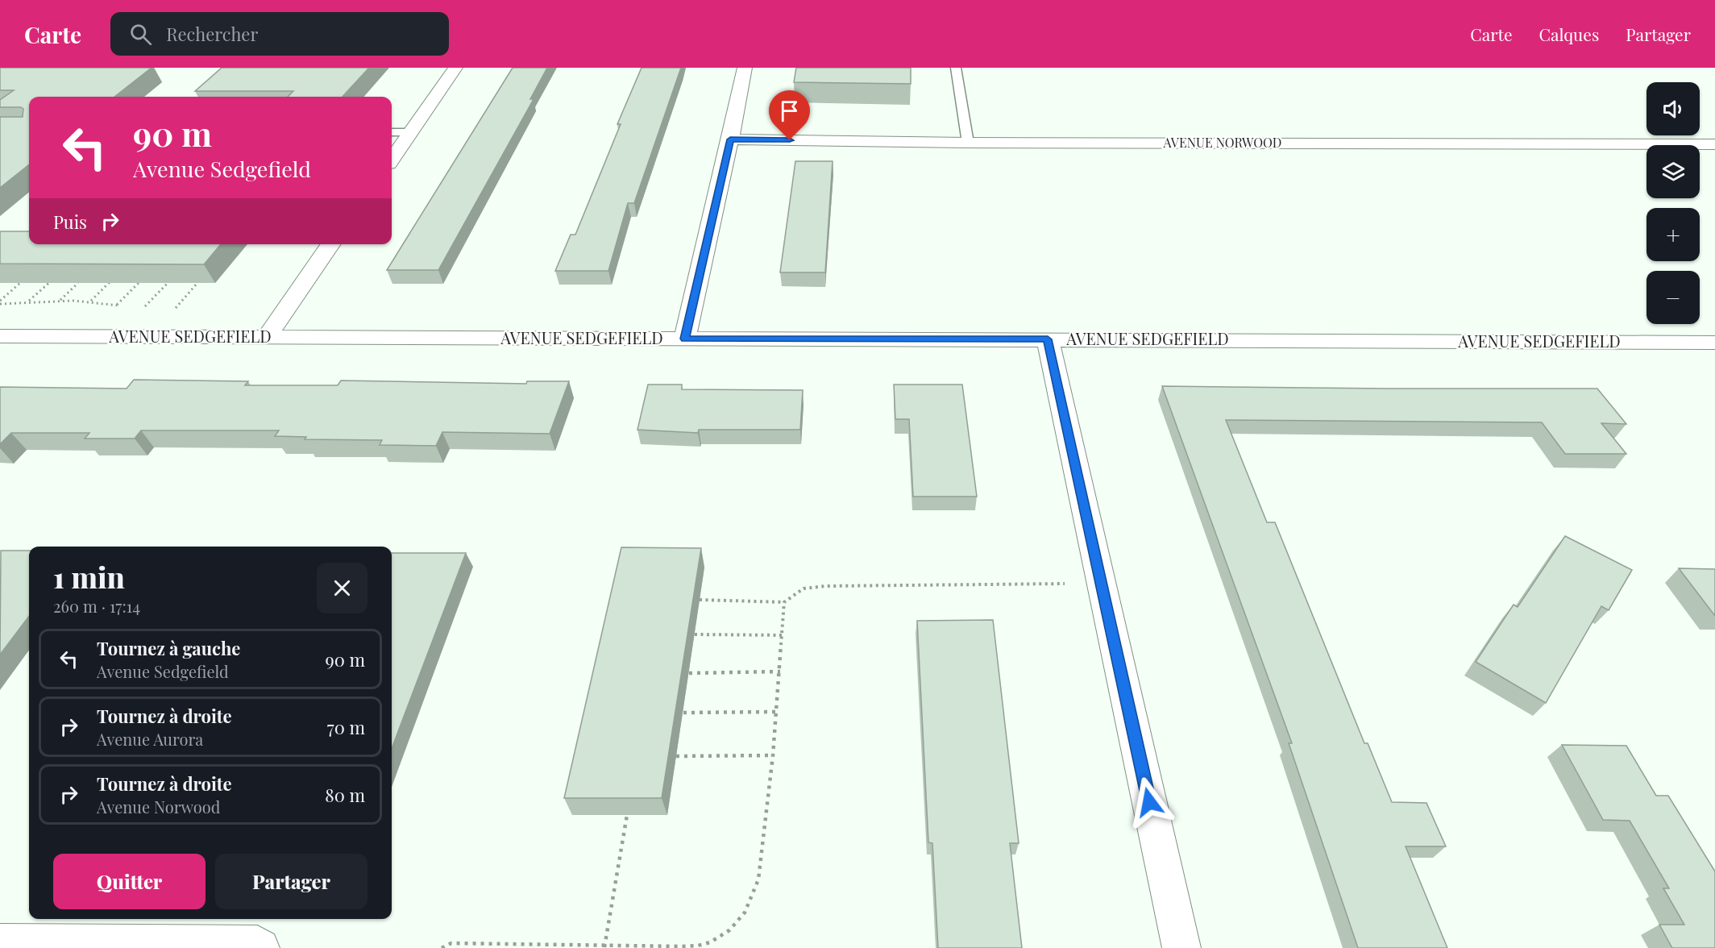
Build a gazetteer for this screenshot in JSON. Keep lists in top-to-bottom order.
{
  "streets": {
    "street": ["AVENUE NORWOOD", "AVENUE SEDGEFIELD"]
  },
  "page": {
    "header": "Carte",
    "search": "Rechercher",
    "nav": ["Carte", "Calques", "Partager"],
    "map_buttons": ["+", "−"],
    "turn": ["90 m", "Avenue Sedgefield"],
    "then": "Puis",
    "heading": ["1 min", "260 m · 17:14"],
    "list": [
      {
        "name": "Tournez à gauche",
        "note": "Avenue Sedgefield",
        "value": "90 m"
      },
      {
        "name": "Tournez à droite",
        "note": "Avenue Aurora",
        "value": "70 m"
      },
      {
        "name": "Tournez à droite",
        "note": "Avenue Norwood",
        "value": "80 m"
      }
    ],
    "buttons": ["Quitter", "Partager"]
  }
}
